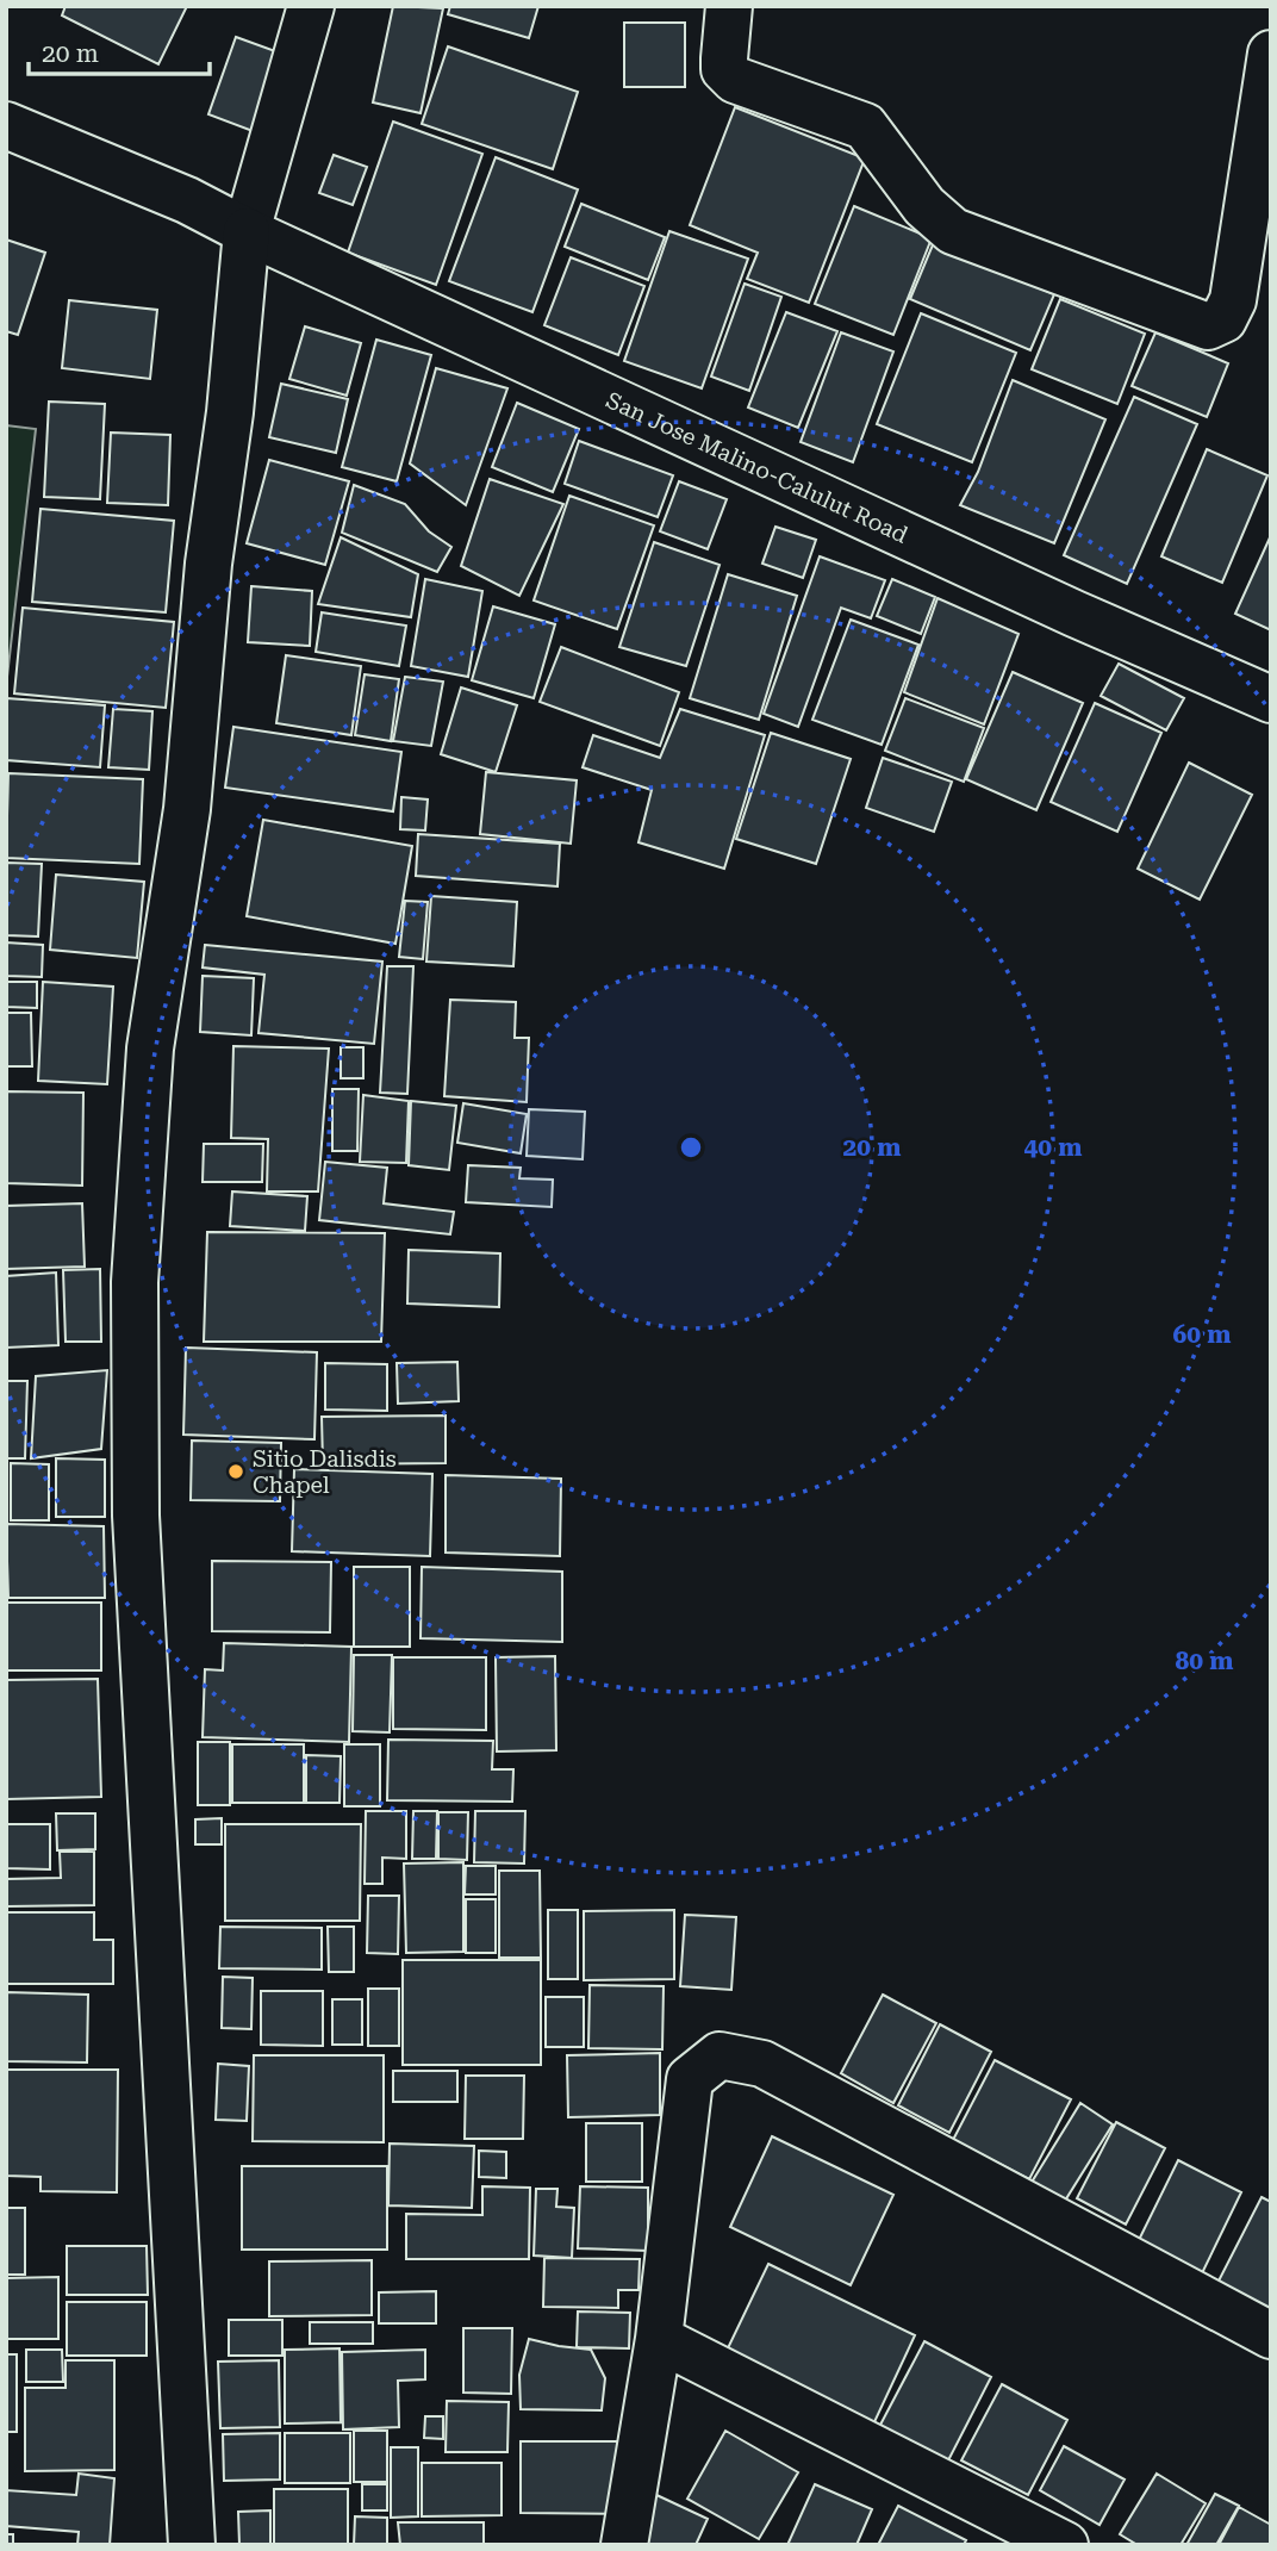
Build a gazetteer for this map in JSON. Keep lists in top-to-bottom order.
{
  "streets": {
    "main road": ["San Jose Malino-Calulut Road"]
  },
  "places": ["Sitio Dalisdis Chapel"],
  "scale_bar": "20 m",
  "rings": [
    "20 m",
    "40 m",
    "60 m",
    "80 m"
  ]
}
